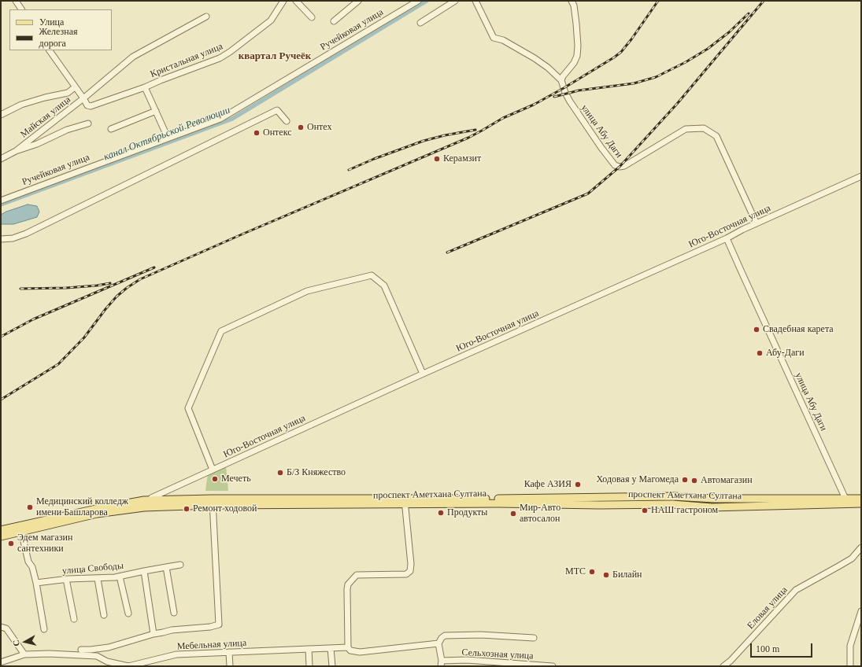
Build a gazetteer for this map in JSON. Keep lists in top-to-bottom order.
{
  "streets": {
    "street": [
      "Ручейковая улица",
      "Кристальная улица",
      "Майская улица",
      "улица Абу Даги",
      "Юго-Восточная улица",
      "улица Свободы",
      "Еловая улица",
      "Мебельная улица",
      "Сельхозная улица"
    ]
  },
  "crossings": [
    ["Кристальная улица", "Майская улица"],
    ["улица Абу Даги", "Юго-Восточная улица"]
  ],
  "districts": ["квартал Ручеёк"],
  "water": ["канал Октябрьской Революции"],
  "places": [
    "Онтех",
    "Онтекс",
    "Керамзит",
    "Свадебная карета",
    "Абу-Даги",
    "Б/З Княжество",
    "Мечеть",
    "Ходовая у Магомеда",
    "Автомагазин",
    "Кафе АЗИЯ",
    "Медицинский колледж имени Башларова",
    "Ремонт ходовой",
    "НАШ гастроном",
    "Продукты",
    "Мир-Авто автосалон",
    "Эдем магазин сантехники",
    "МТС",
    "Билайн"
  ],
  "legend": ["Улица", "Железная дорога"],
  "scale_bar": "100 m",
  "north": "left"
}
